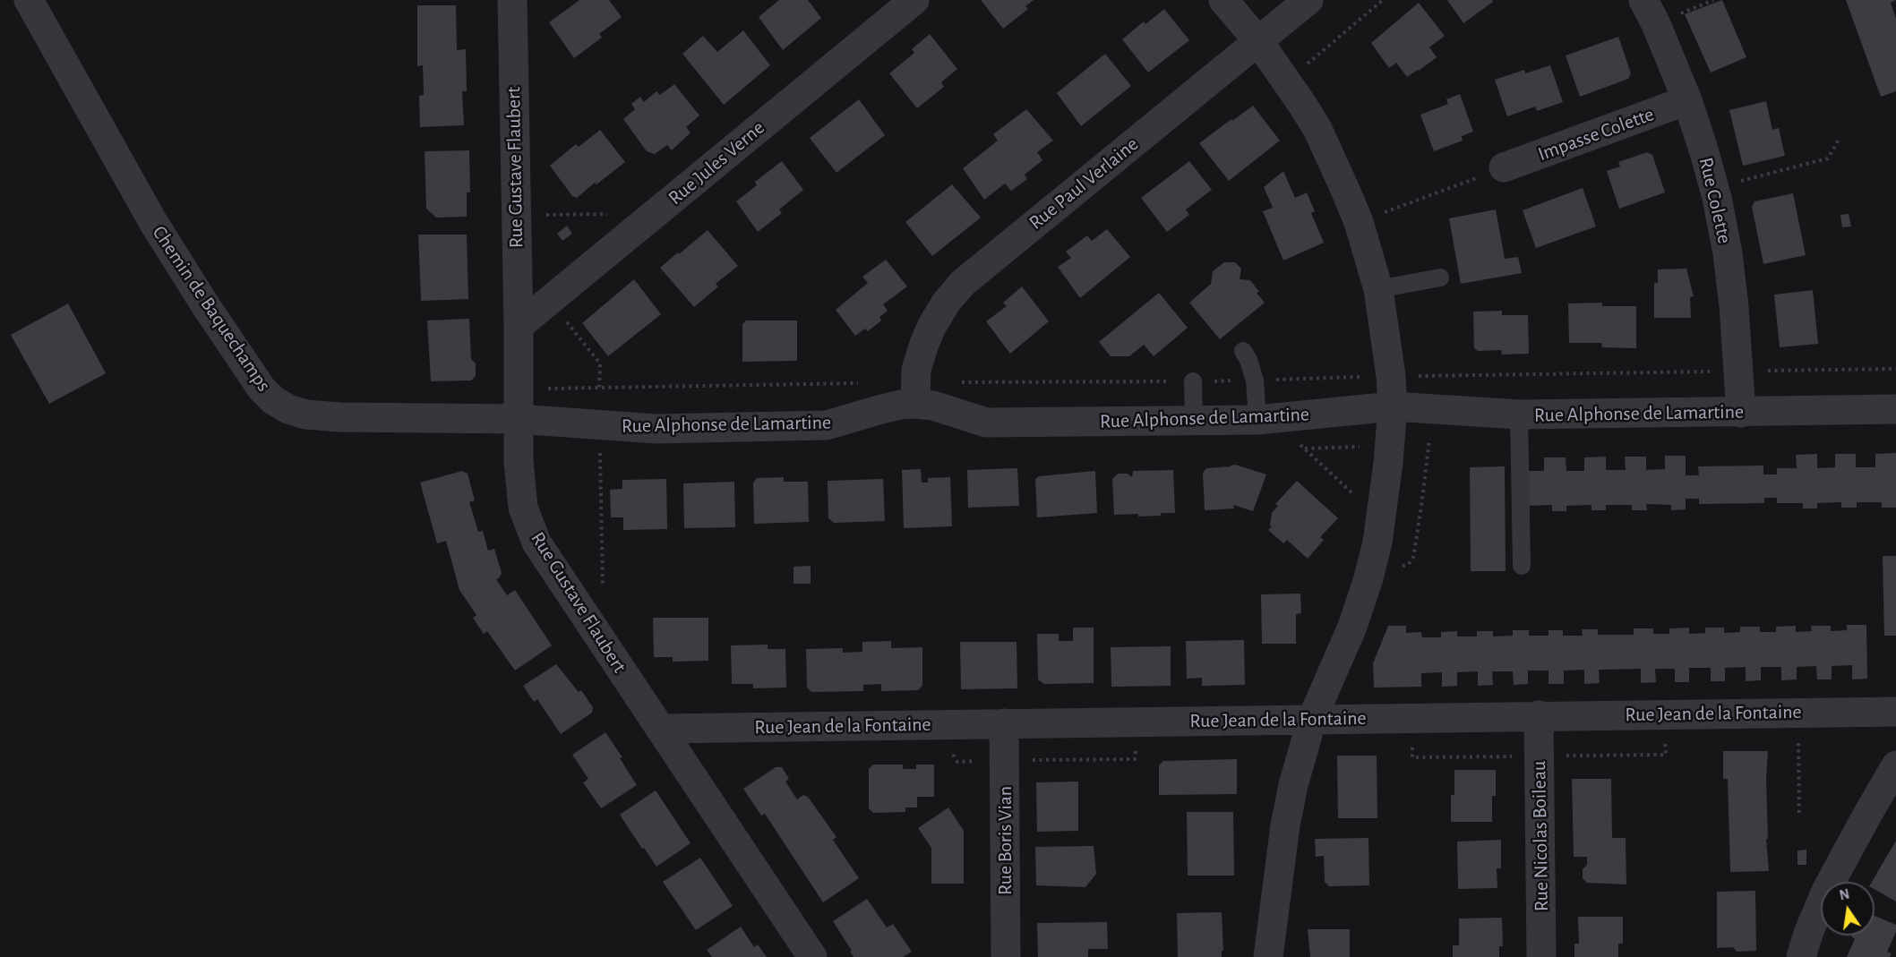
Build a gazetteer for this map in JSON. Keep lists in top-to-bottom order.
{
  "streets": {
    "street": [
      "Impasse Colette",
      "Rue Jules Verne",
      "Rue Gustave Flaubert",
      "Rue Paul Verlaine",
      "Rue Colette",
      "Chemin de Baquechamps",
      "Rue Alphonse de Lamartine",
      "Rue Jean de la Fontaine",
      "Rue Nicolas Boileau",
      "Rue Boris Vian"
    ]
  },
  "crossings": [
    ["Impasse Colette", "Rue Colette"],
    ["Rue Jules Verne", "Rue Gustave Flaubert"],
    ["Rue Gustave Flaubert", "Chemin de Baquechamps"],
    ["Rue Gustave Flaubert", "Rue Alphonse de Lamartine"],
    ["Rue Gustave Flaubert", "Rue Jean de la Fontaine"],
    ["Rue Paul Verlaine", "Rue Alphonse de Lamartine"],
    ["Rue Colette", "Rue Alphonse de Lamartine"],
    ["Chemin de Baquechamps", "Rue Alphonse de Lamartine"],
    ["Rue Jean de la Fontaine", "Rue Nicolas Boileau"],
    ["Rue Jean de la Fontaine", "Rue Boris Vian"]
  ],
  "north": "top"
}
